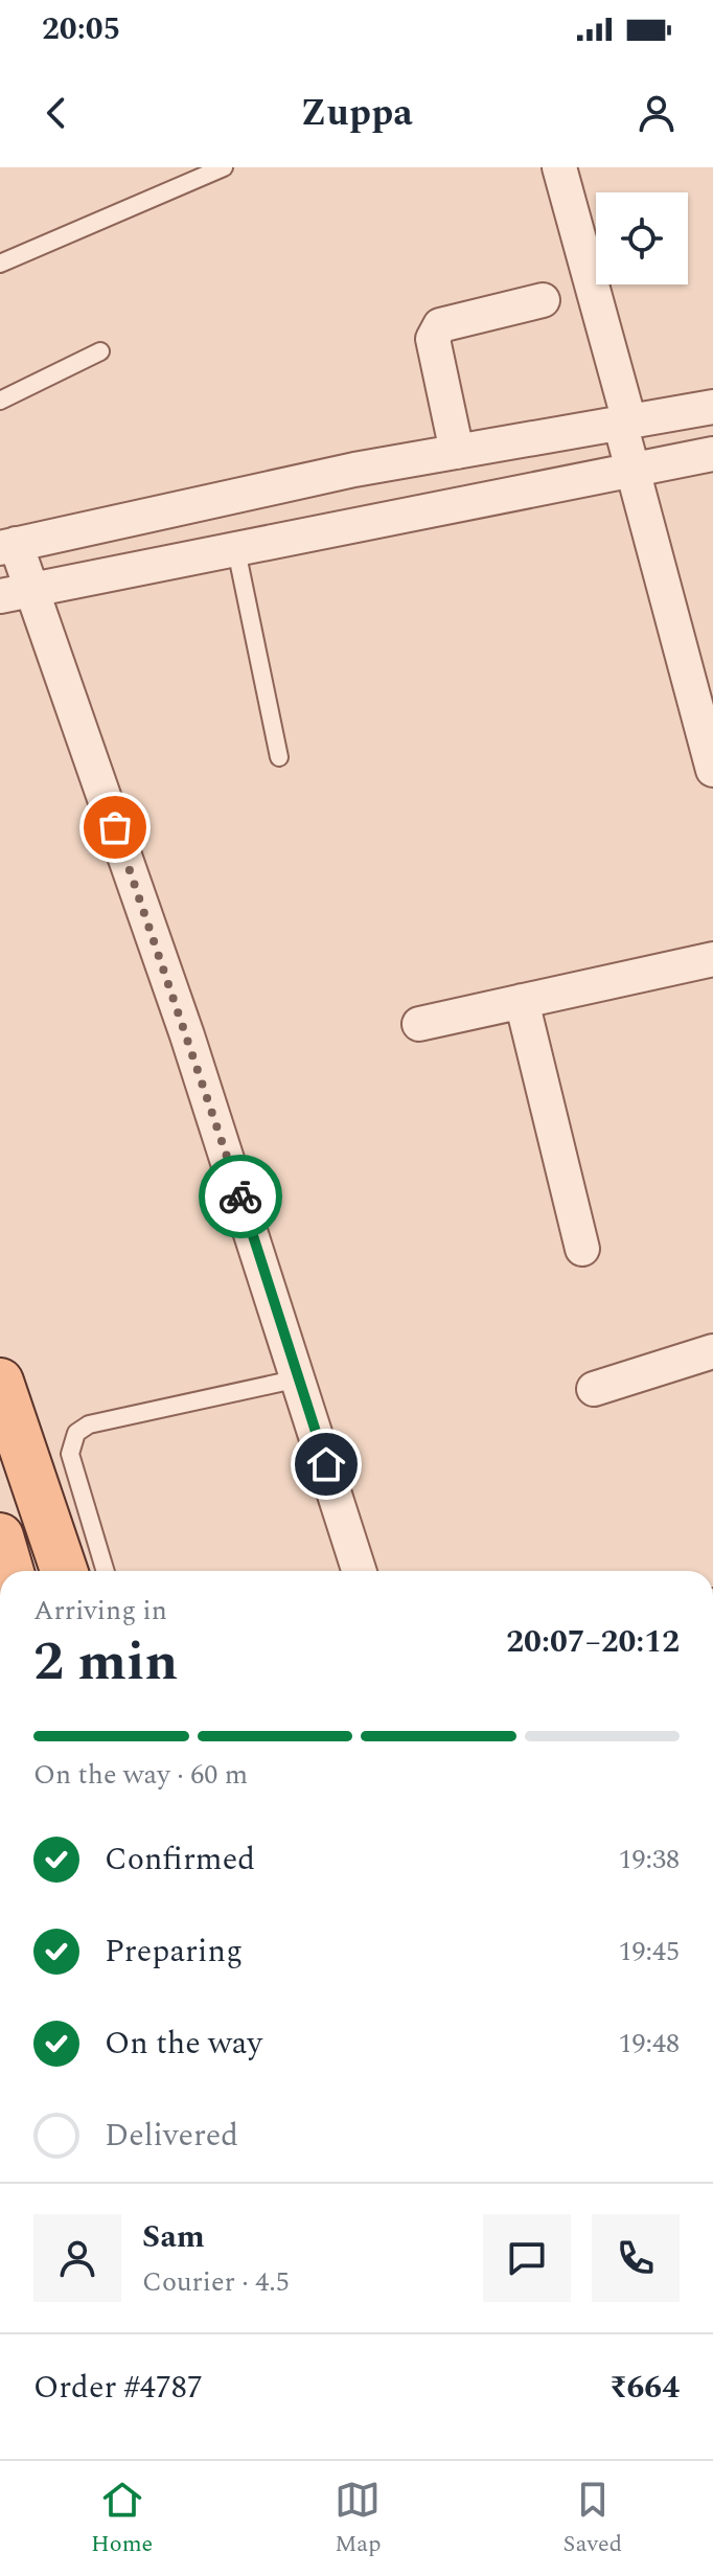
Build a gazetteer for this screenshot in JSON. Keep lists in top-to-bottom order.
{
  "page": {
    "status": "20:05",
    "header": "Zuppa",
    "heading": ["2 min", "Arriving in", "20:07–20:12"],
    "panel": [
      "Sam",
      "Courier · 4.5",
      "Order #4787",
      "₹664"
    ],
    "bar": "On the way · 60 m",
    "list": [
      ["Confirmed", "19:38"],
      ["Preparing", "19:45"],
      ["On the way", "19:48"],
      "Delivered"
    ],
    "tabs": ["Home", "Map", "Saved"]
  }
}
